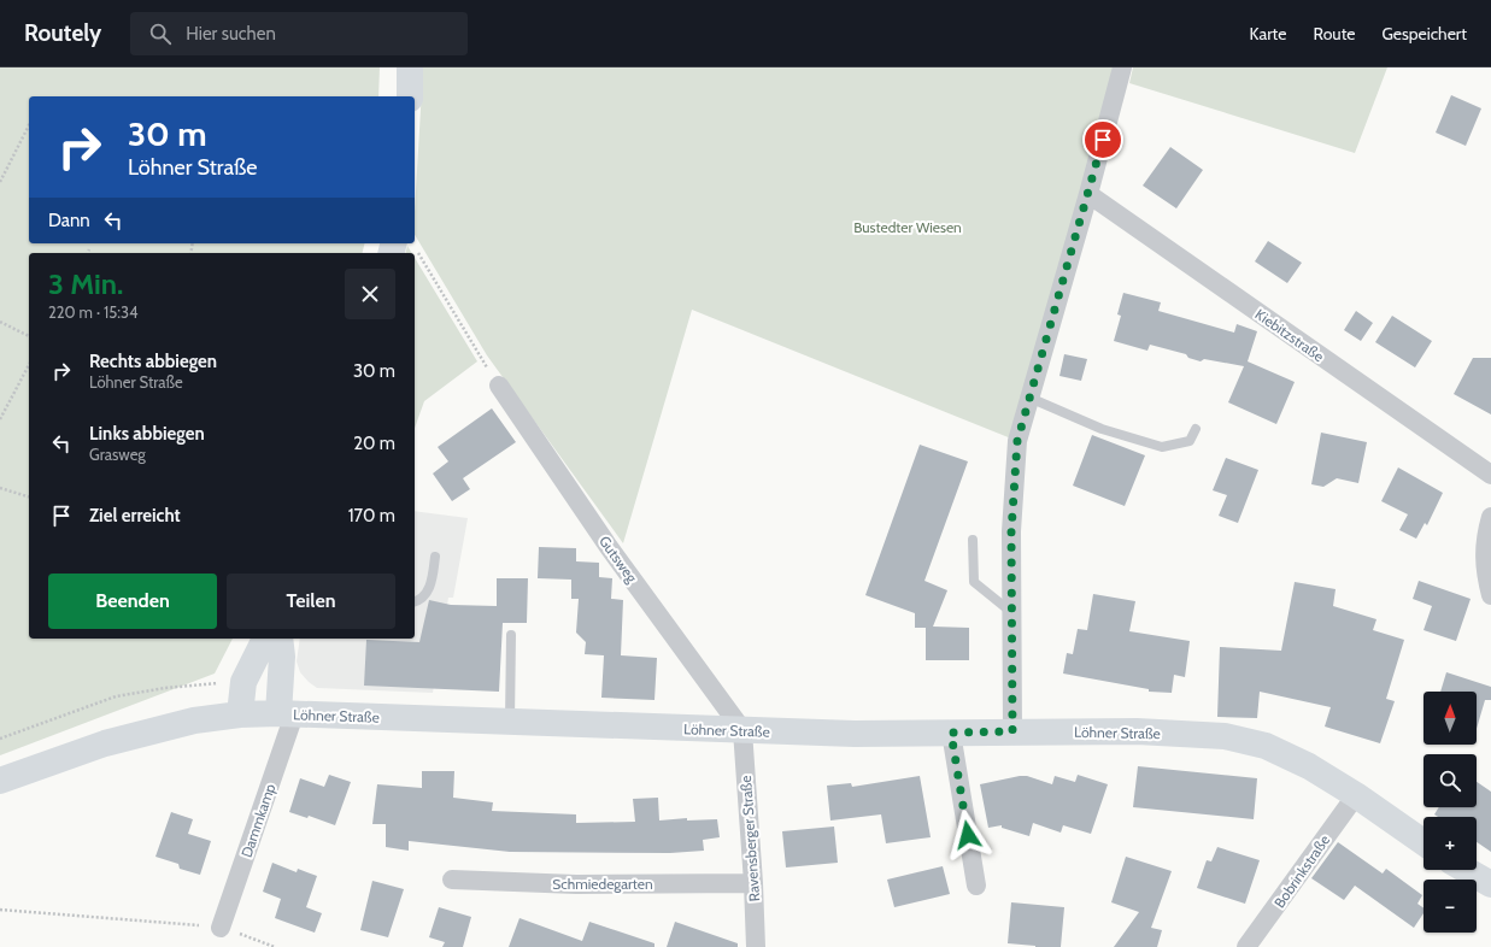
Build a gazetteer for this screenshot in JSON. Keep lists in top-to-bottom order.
{
  "streets": {
    "main road": ["Löhner Straße"],
    "street": [
      "Kiebitzstraße",
      "Gutsweg",
      "Dammkamp",
      "Ravensberger Straße",
      "Bobrinkstraße",
      "Schmiedegarten"
    ]
  },
  "crossings": [
    ["Gutsweg", "Löhner Straße"],
    ["Gutsweg", "Ravensberger Straße"],
    ["Löhner Straße", "Dammkamp"],
    ["Löhner Straße", "Ravensberger Straße"],
    ["Löhner Straße", "Bobrinkstraße"],
    ["Ravensberger Straße", "Schmiedegarten"]
  ],
  "parks": ["Bustedter Wiesen"],
  "north": "top",
  "page": {
    "header": "Routely",
    "search": "Hier suchen",
    "nav": ["Karte", "Route", "Gespeichert"],
    "turn": ["30 m", "Löhner Straße"],
    "then": "Dann",
    "heading": ["3 Min.", "220 m · 15:34"],
    "list": [
      {
        "name": "Rechts abbiegen",
        "note": "Löhner Straße",
        "value": "30 m"
      },
      {
        "name": "Links abbiegen",
        "note": "Grasweg",
        "value": "20 m"
      },
      {
        "name": "Ziel erreicht",
        "value": "170 m"
      }
    ],
    "buttons": ["Beenden", "Teilen"],
    "map_buttons": ["+", "−"]
  }
}
